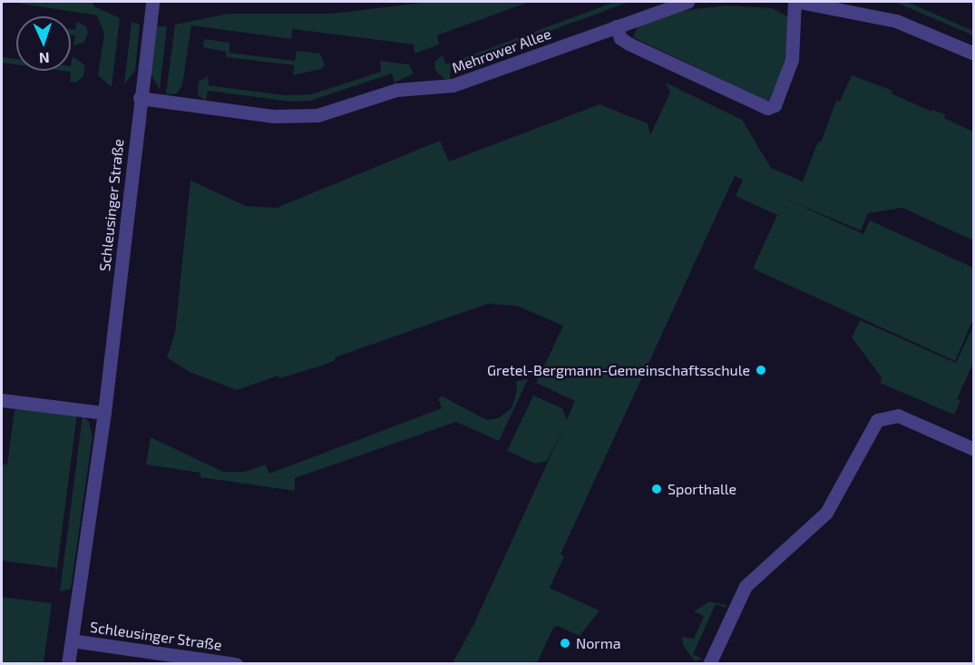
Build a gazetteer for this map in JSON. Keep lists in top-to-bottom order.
{
  "streets": {
    "street": ["Mehrower Allee", "Schleusinger Straße"]
  },
  "crossings": [
    ["Mehrower Allee", "Schleusinger Straße"]
  ],
  "places": ["Gretel-Bergmann-Gemeinschaftsschule", "Sporthalle", "Norma"],
  "north": "bottom"
}
